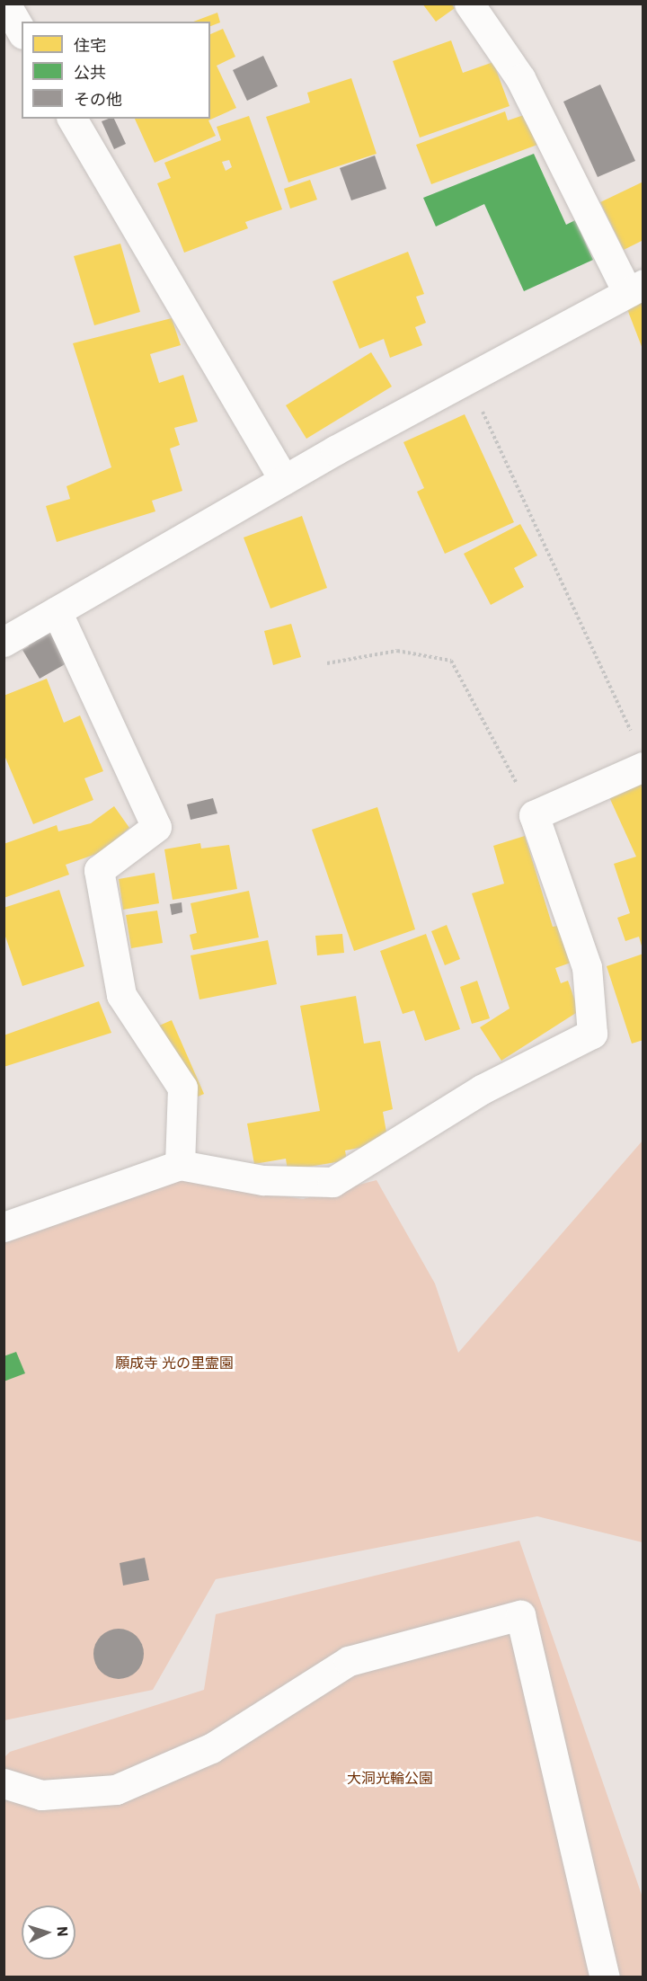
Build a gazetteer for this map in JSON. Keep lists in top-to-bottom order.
{
  "parks": ["願成寺 光の里霊園", "大洞光輪公園"],
  "legend": ["住宅", "公共", "その他"],
  "north": "right"
}
